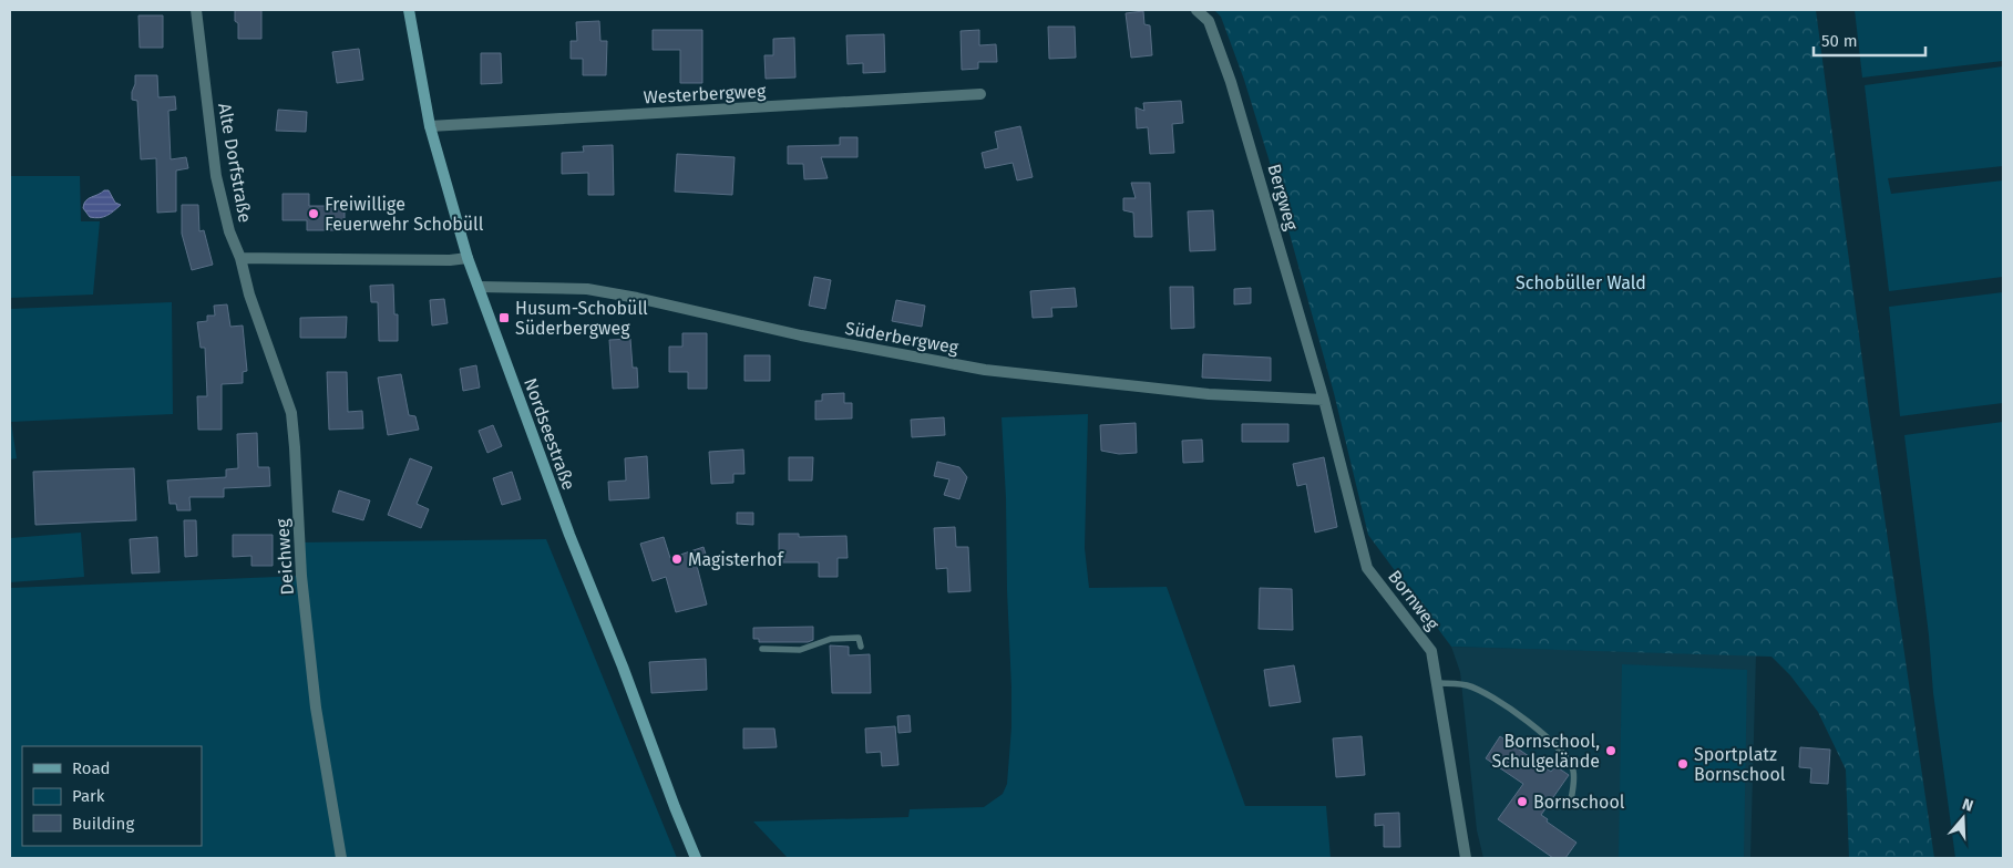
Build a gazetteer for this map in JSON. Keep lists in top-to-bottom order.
{
  "streets": {
    "main road": ["Nordseestraße"],
    "street": [
      "Westerbergweg",
      "Alte Dorfstraße",
      "Bergweg",
      "Süderbergweg",
      "Deichweg",
      "Bornweg"
    ]
  },
  "crossings": [
    ["Westerbergweg", "Nordseestraße"],
    ["Alte Dorfstraße", "Deichweg"],
    ["Bergweg", "Süderbergweg"],
    ["Bergweg", "Bornweg"],
    ["Süderbergweg", "Nordseestraße"],
    ["Süderbergweg", "Bornweg"]
  ],
  "parks": ["Schobüller Wald"],
  "places": {
    "other": [
      "Freiwillige Feuerwehr Schobüll",
      "Magisterhof",
      "Bornschool, Schulgelände",
      "Sportplatz Bornschool",
      "Bornschool"
    ],
    "transit": ["Husum-Schobüll Süderbergweg"]
  },
  "legend": ["Road", "Park", "Building"],
  "scale_bar": "50 m",
  "north": "top"
}
